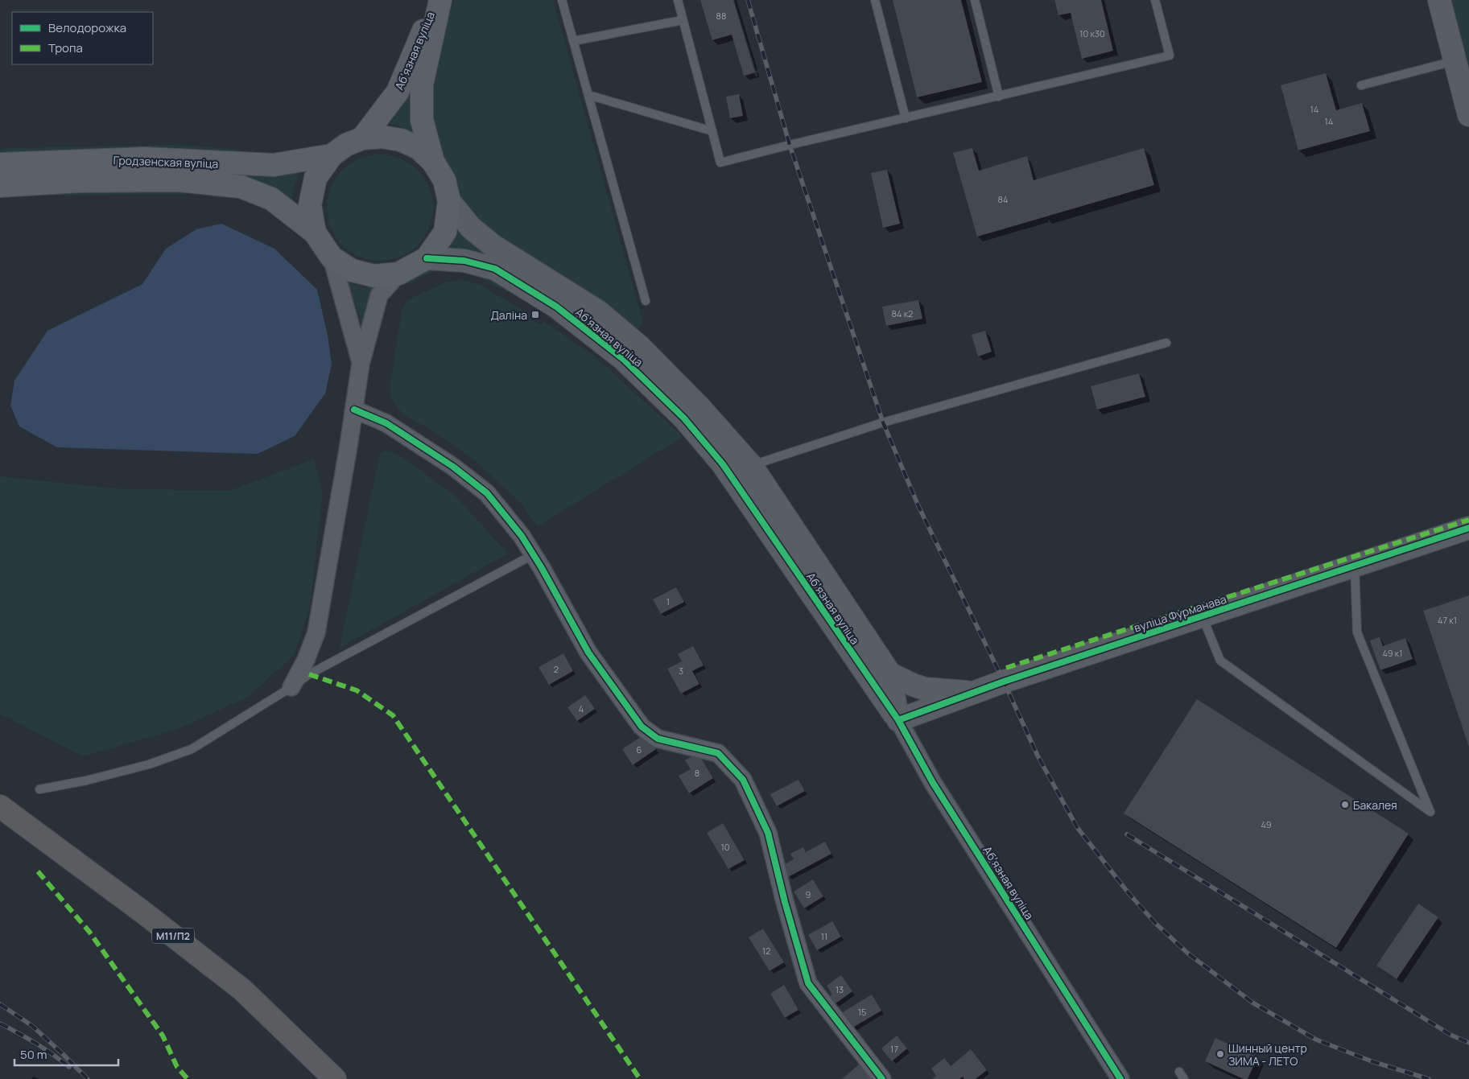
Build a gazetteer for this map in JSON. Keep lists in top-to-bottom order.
{
  "streets": {
    "highway": ["М11/П2"],
    "main road": ["Абʼязная вуліца", "Гродзенская вуліца"],
    "street": ["вуліца Фурманава"]
  },
  "crossings": [
    ["Абʼязная вуліца", "Гродзенская вуліца"],
    ["Абʼязная вуліца", "вуліца Фурманава"]
  ],
  "places": {
    "transit": ["Даліна"],
    "other": ["Бакалея", "Шинный центр ЗИМА - ЛЕТО"]
  },
  "house_numbers": [
    "88",
    "10 к30",
    "14",
    "14",
    "84",
    "84 к2",
    "1",
    "47 к1",
    "49 к1",
    "2",
    "3",
    "4",
    "6",
    "8",
    "49",
    "10",
    "9",
    "11",
    "12",
    "13",
    "15",
    "17"
  ],
  "legend": ["Велодорожка", "Тропа"],
  "scale_bar": "50 m"
}
